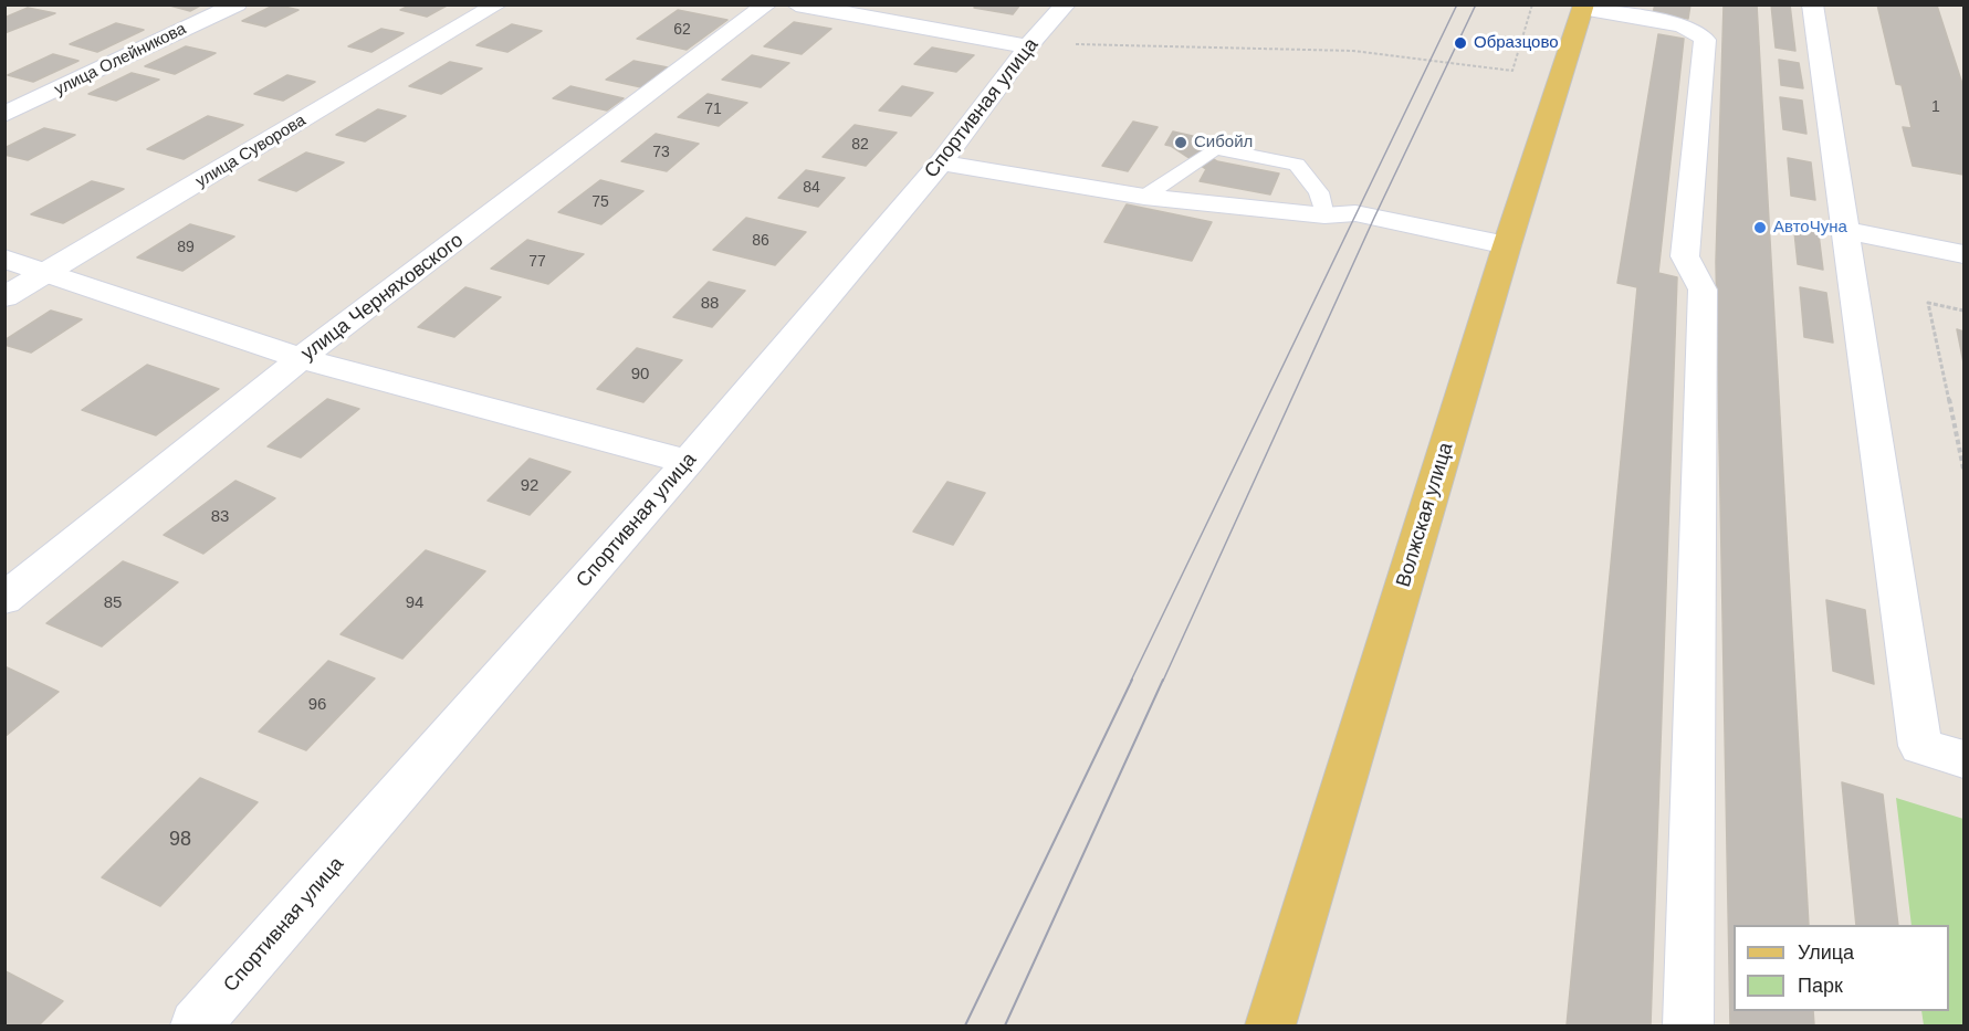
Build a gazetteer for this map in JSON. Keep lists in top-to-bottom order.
{
  "streets": {
    "main road": ["Волжская улица"],
    "street": [
      "улица Олейникова",
      "Спортивная улица",
      "улица Суворова",
      "улица Черняховского"
    ]
  },
  "places": ["Образцово", "Сибойл", "АвтоЧуна"],
  "house_numbers": [
    "62",
    "1",
    "71",
    "82",
    "73",
    "84",
    "75",
    "86",
    "89",
    "77",
    "88",
    "90",
    "92",
    "83",
    "85",
    "94",
    "96",
    "98"
  ],
  "legend": ["Улица", "Парк"]
}
